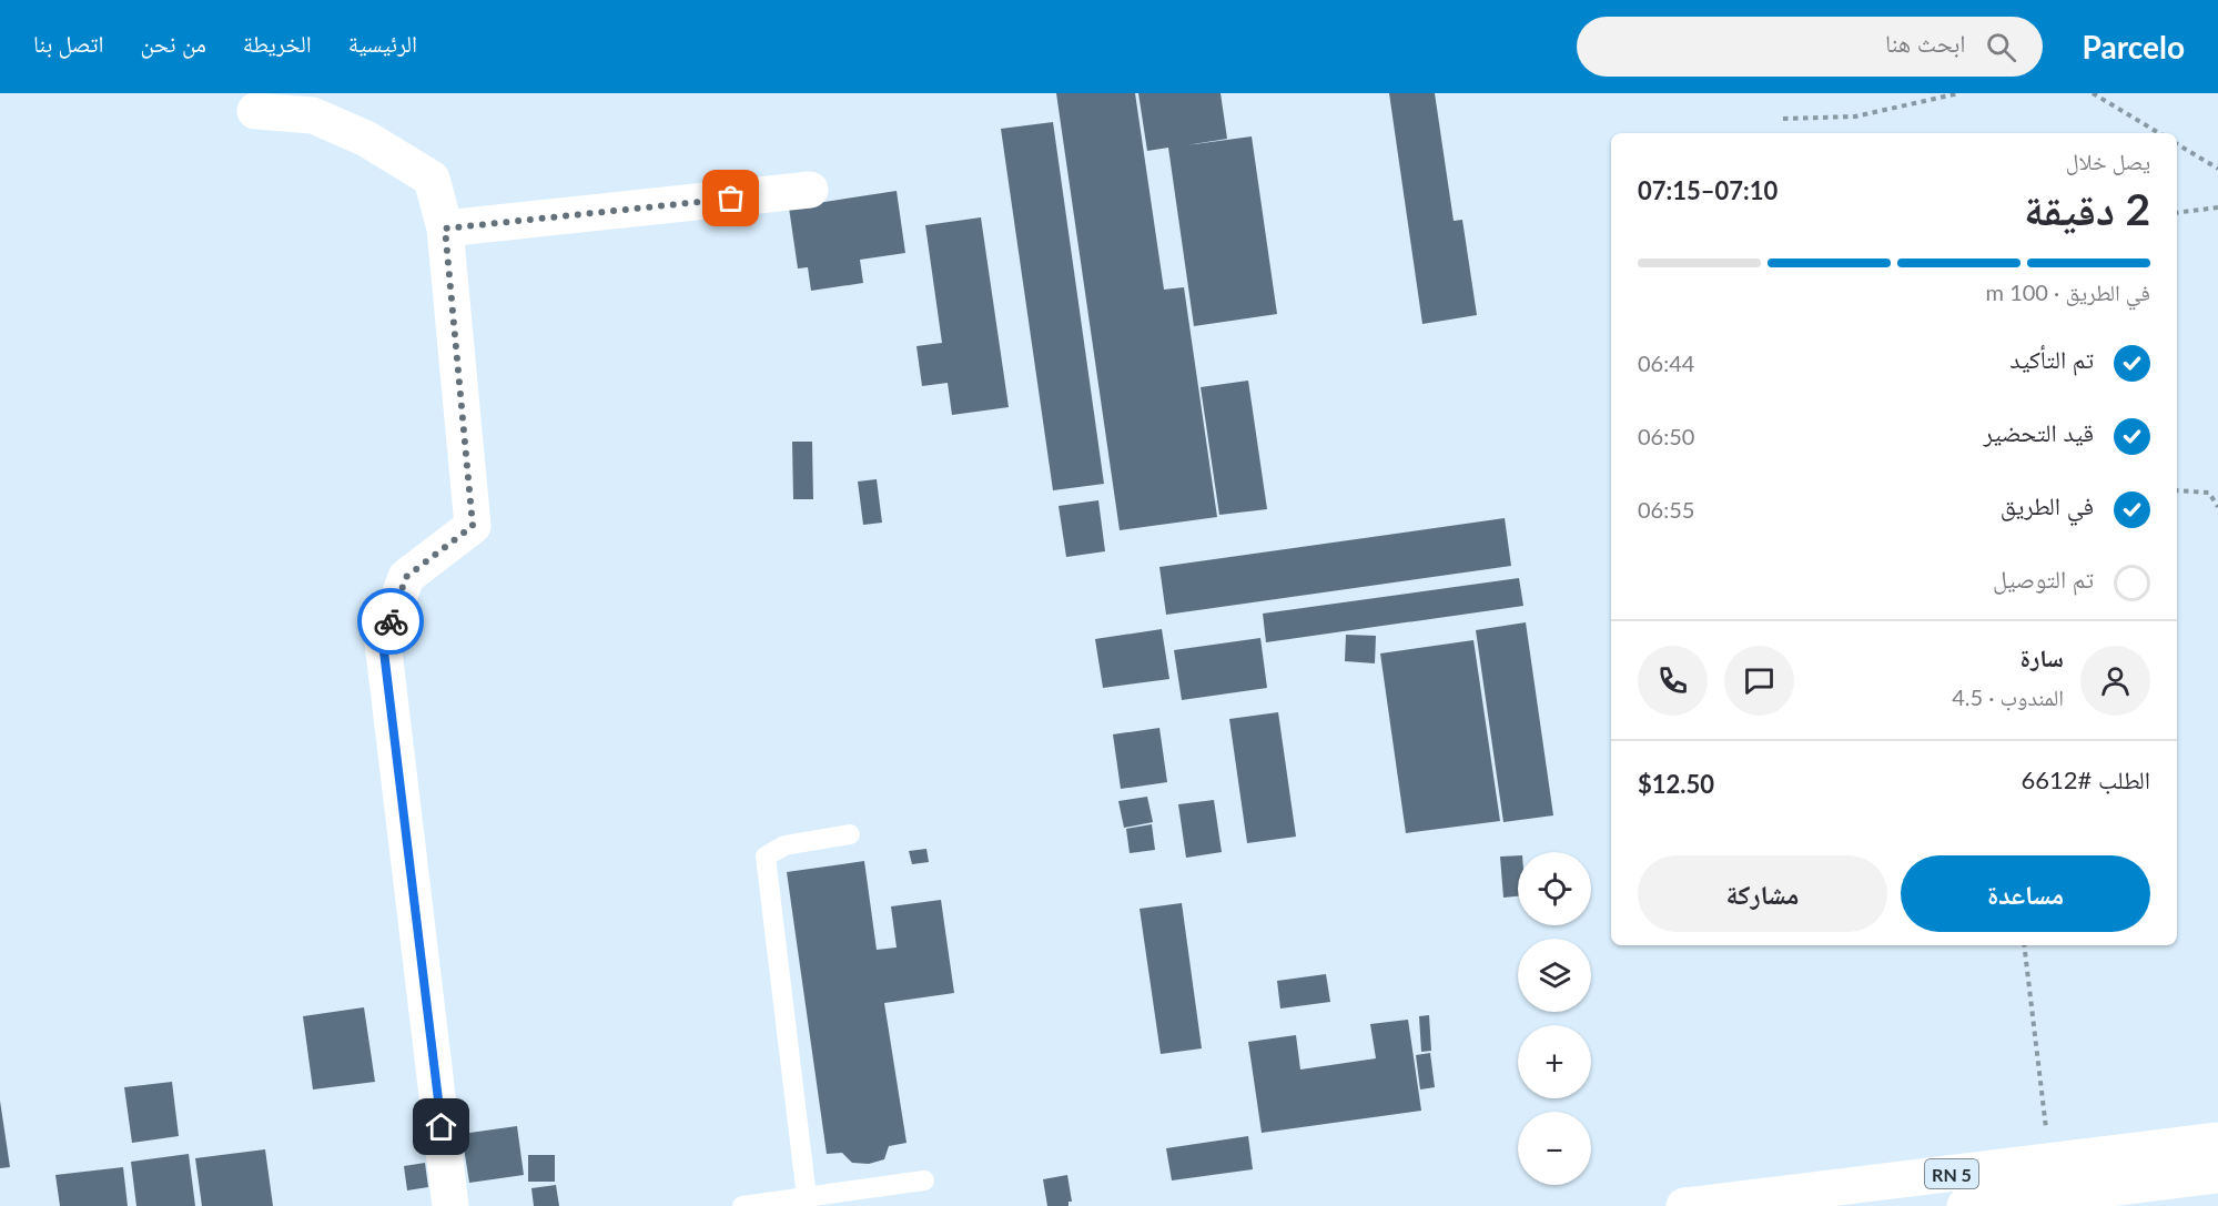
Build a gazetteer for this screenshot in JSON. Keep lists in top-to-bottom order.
{
  "streets": {
    "main road": ["RN 5"]
  },
  "page": {
    "header": "Parcelo",
    "search": "ابحث هنا",
    "nav": [
      "الرئيسية",
      "الخريطة",
      "من نحن",
      "اتصل بنا"
    ],
    "heading": ["2 دقيقة", "يصل خلال", "07:10–07:15"],
    "panel": [
      "سارة",
      "المندوب · 4.5",
      "الطلب #6612",
      "$12.50"
    ],
    "bar": "في الطريق · 100 m",
    "list": [
      ["تم التأكيد", "06:44"],
      ["قيد التحضير", "06:50"],
      ["في الطريق", "06:55"],
      "تم التوصيل"
    ],
    "buttons": ["مساعدة", "مشاركة"],
    "map_buttons": ["+", "−"]
  }
}
